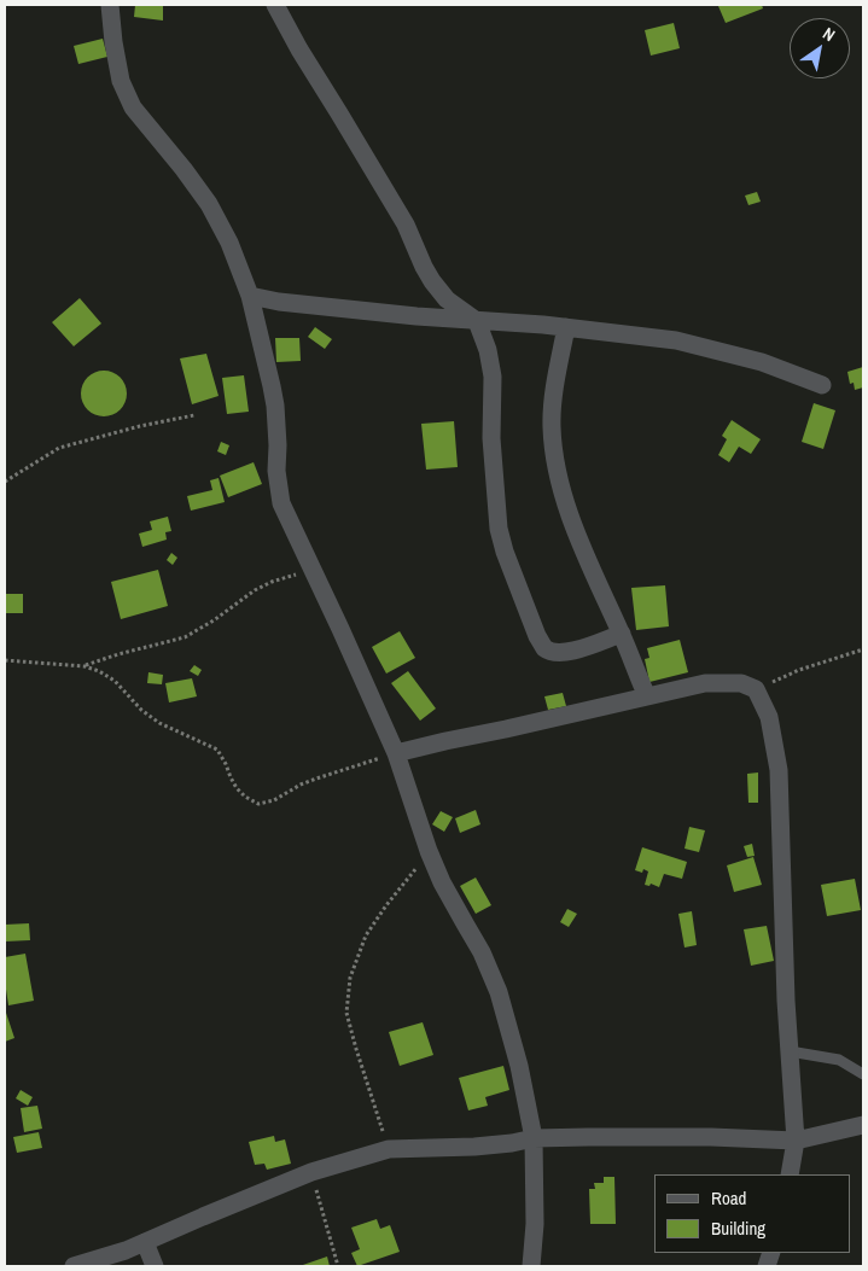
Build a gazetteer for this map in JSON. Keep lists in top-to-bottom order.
{
  "legend": ["Road", "Building"],
  "north": "top right"
}
